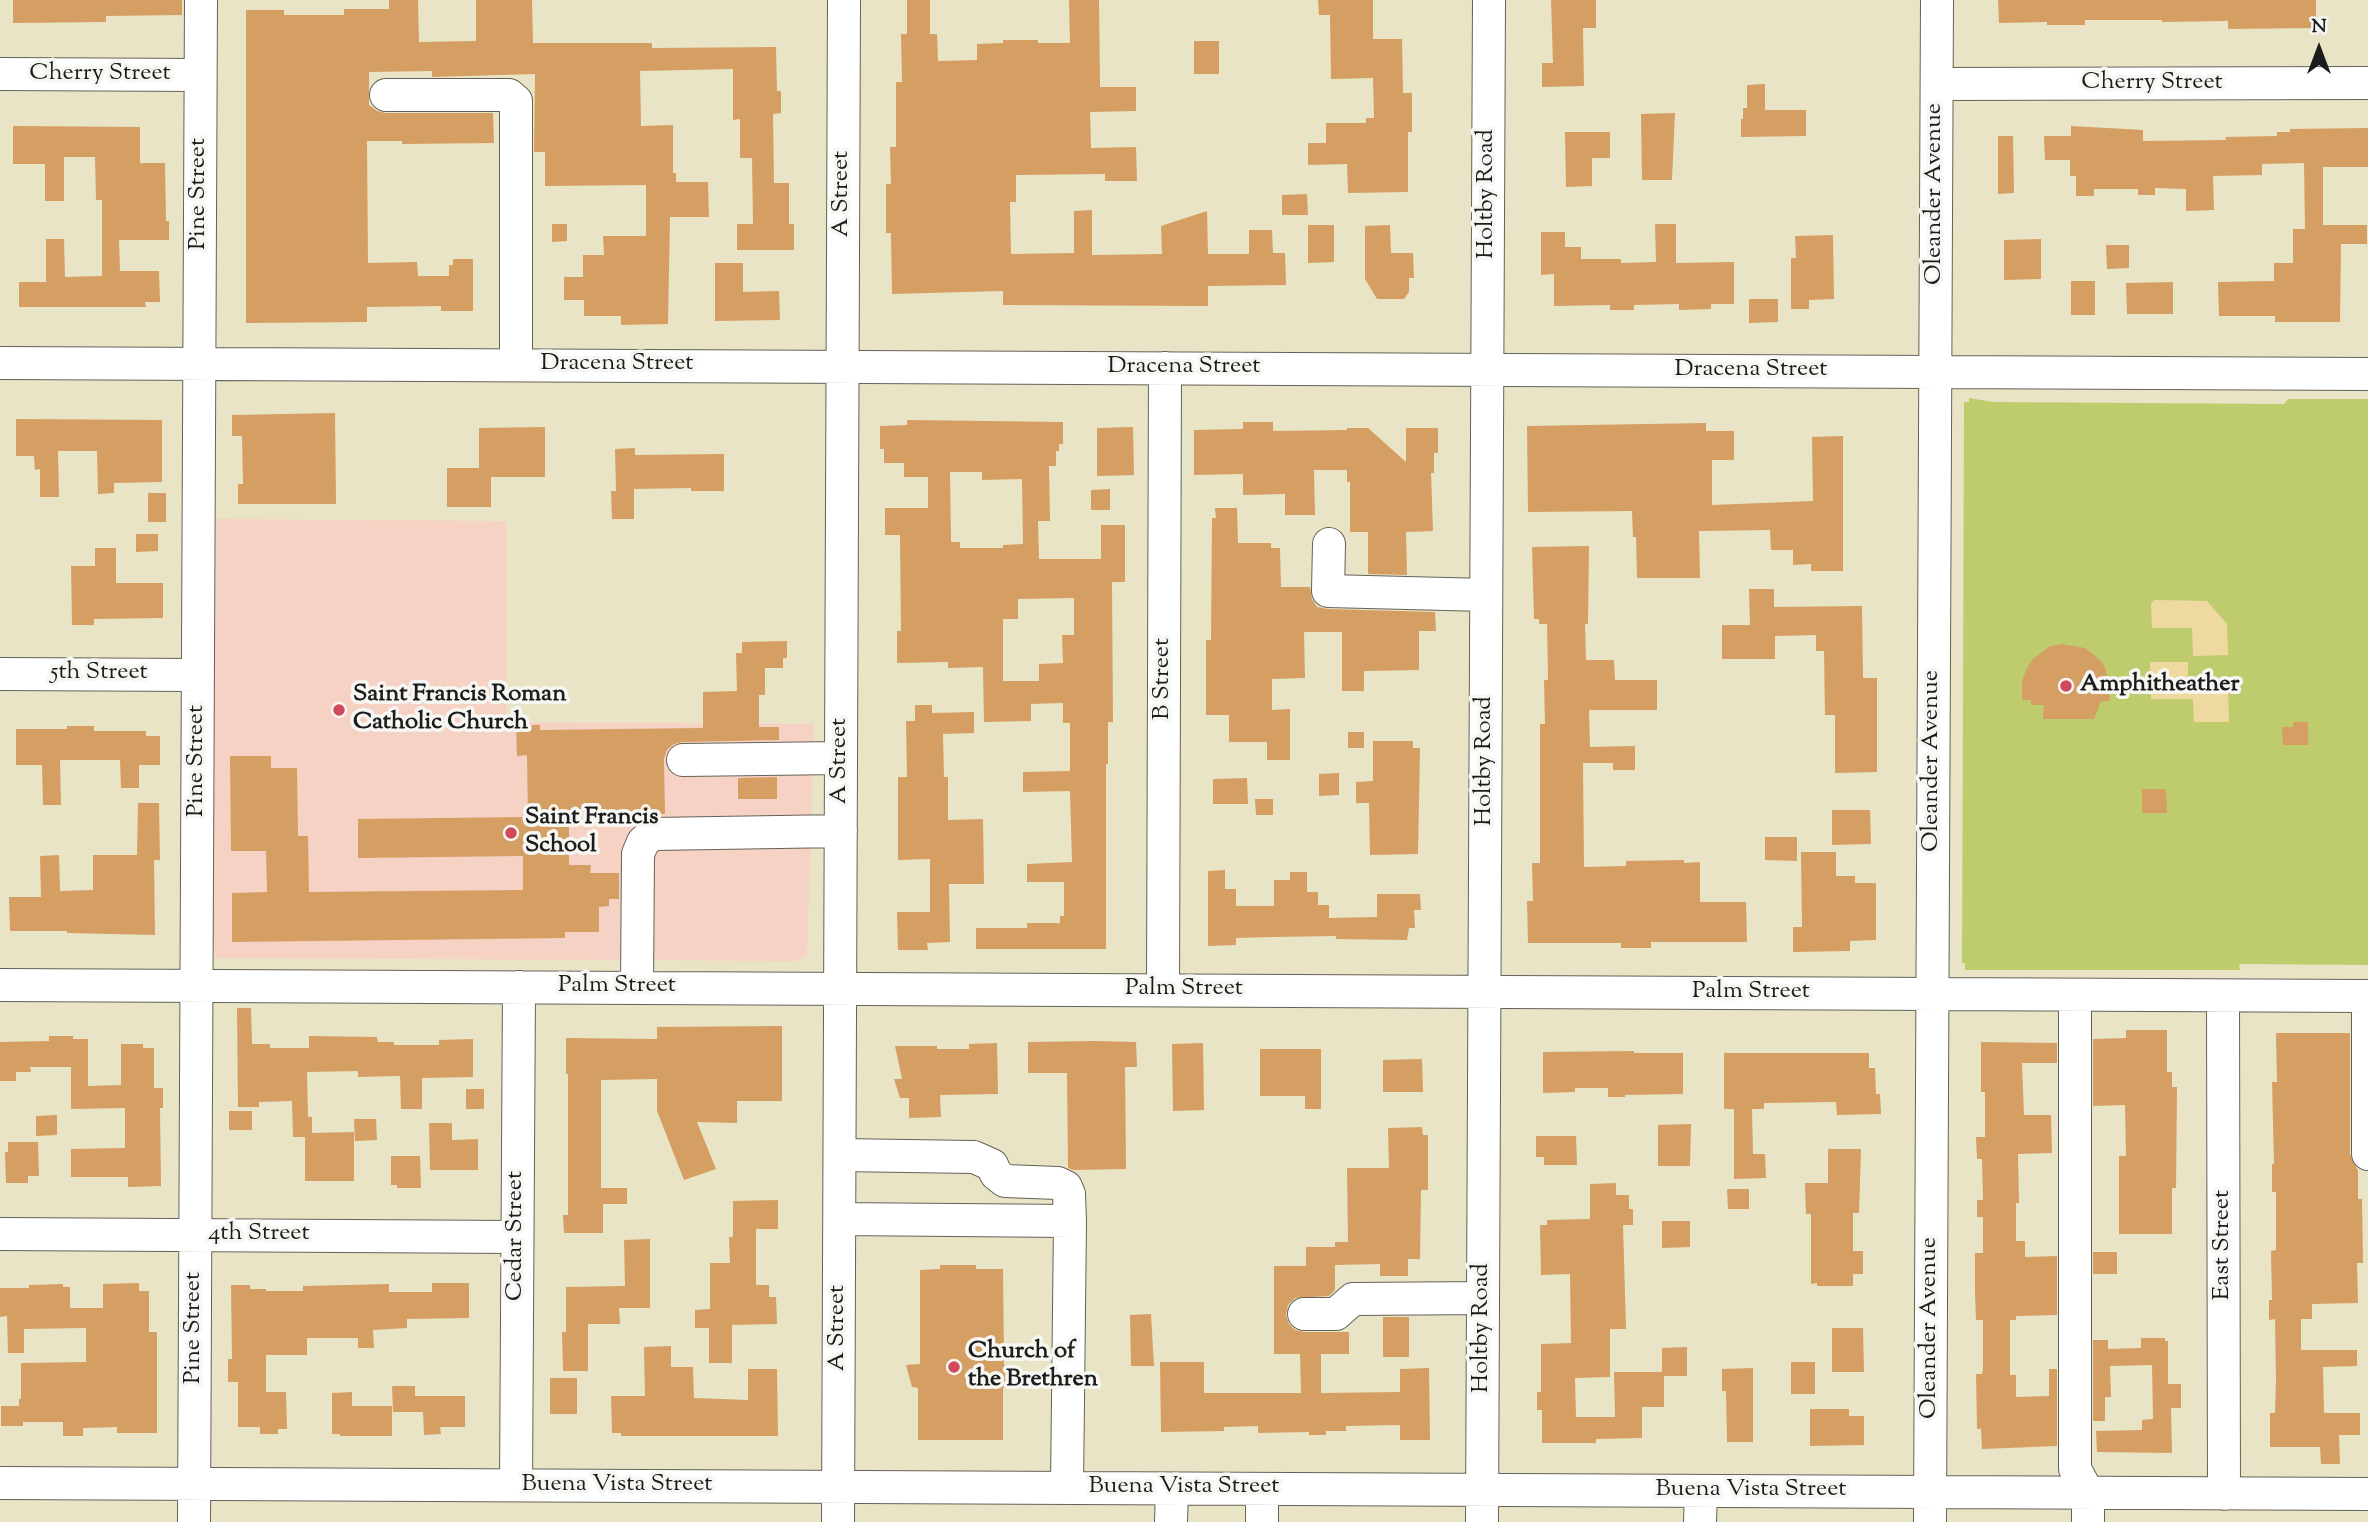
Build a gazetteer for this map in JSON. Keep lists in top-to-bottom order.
{
  "streets": {
    "street": [
      "Cherry Street",
      "Pine Street",
      "A Street",
      "Holtby Road",
      "Oleander Avenue",
      "Dracena Street",
      "5th Street",
      "B Street",
      "Palm Street",
      "4th Street",
      "Cedar Street",
      "East Street",
      "Buena Vista Street"
    ]
  },
  "crossings": [
    ["Cherry Street", "Pine Street"],
    ["Cherry Street", "Oleander Avenue"],
    ["Pine Street", "Dracena Street"],
    ["Pine Street", "5th Street"],
    ["Pine Street", "Palm Street"],
    ["Pine Street", "4th Street"],
    ["Pine Street", "Buena Vista Street"],
    ["A Street", "Dracena Street"],
    ["A Street", "Palm Street"],
    ["A Street", "Buena Vista Street"],
    ["Holtby Road", "Dracena Street"],
    ["Holtby Road", "Palm Street"],
    ["Holtby Road", "Buena Vista Street"],
    ["Oleander Avenue", "Dracena Street"],
    ["Oleander Avenue", "Palm Street"],
    ["Oleander Avenue", "Buena Vista Street"],
    ["Dracena Street", "B Street"],
    ["B Street", "Palm Street"],
    ["Palm Street", "Cedar Street"],
    ["Palm Street", "East Street"],
    ["4th Street", "Cedar Street"],
    ["Cedar Street", "Buena Vista Street"],
    ["East Street", "Buena Vista Street"]
  ],
  "places": [
    "Amphitheather",
    "Saint Francis Roman Catholic Church",
    "Saint Francis School",
    "Church of the Brethren"
  ],
  "north": "top"
}
